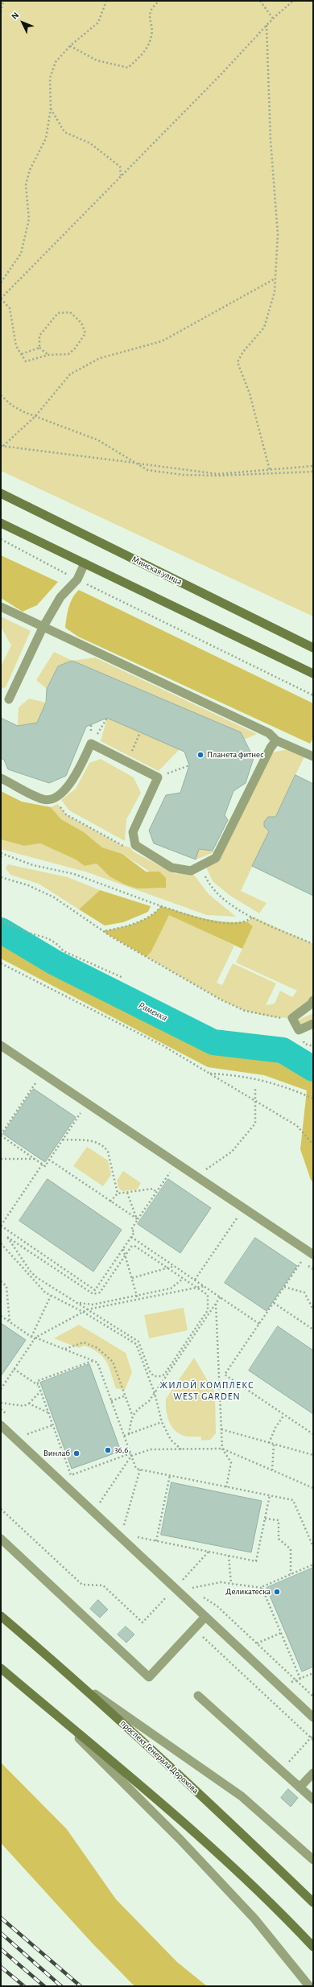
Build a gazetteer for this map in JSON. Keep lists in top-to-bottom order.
{
  "streets": {
    "main road": ["Минская улица", "проспект Генерала Дорохова"]
  },
  "districts": ["ЖИЛОЙ КОМПЛЕКС WEST GARDEN"],
  "water": ["Раменка"],
  "places": [
    "Планета фитнес",
    "36,6",
    "Винлаб",
    "Деликатеска"
  ],
  "north": "top left"
}
